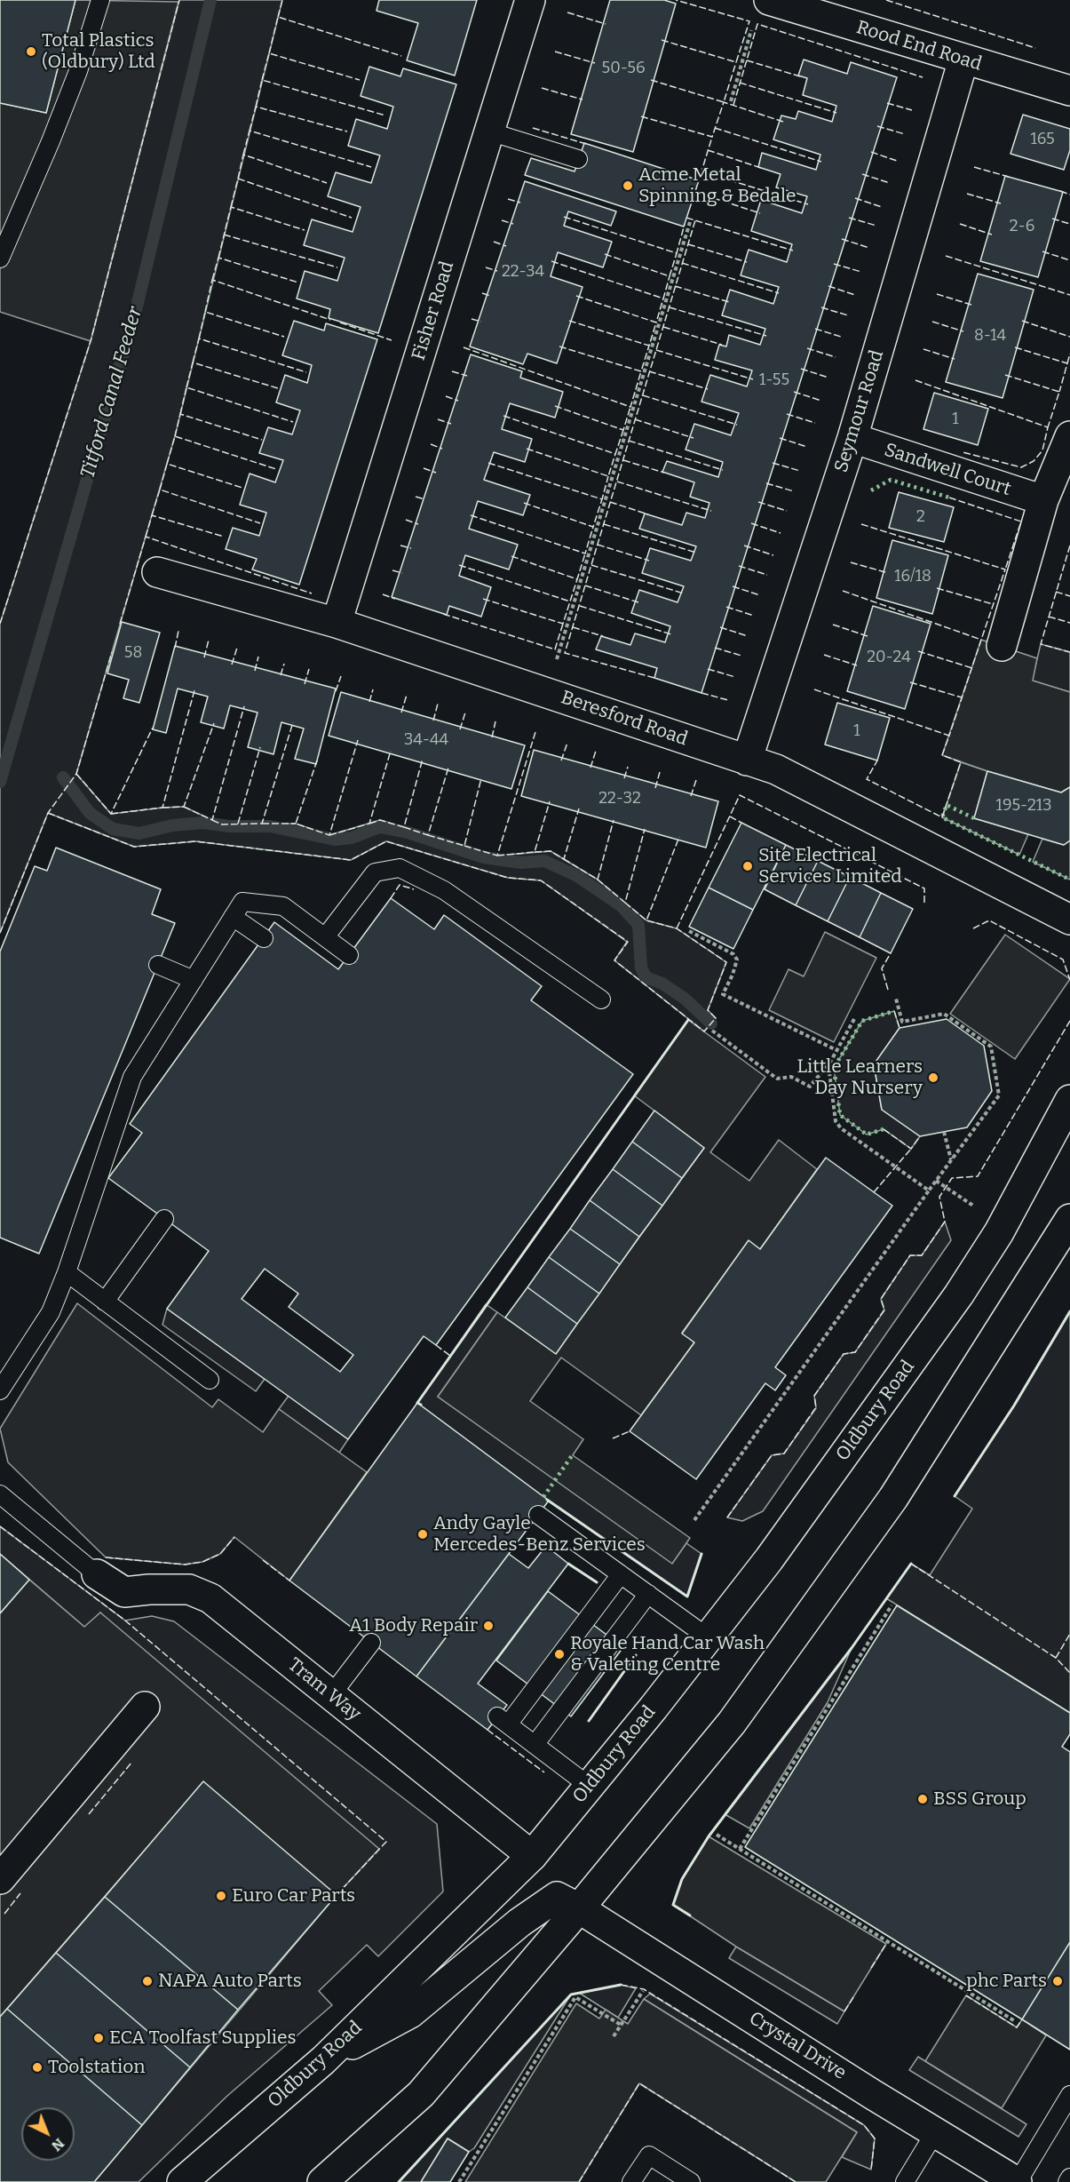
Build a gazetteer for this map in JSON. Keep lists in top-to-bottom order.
{
  "streets": {
    "street": [
      "Rood End Road",
      "Fisher Road",
      "Seymour Road",
      "Sandwell Court",
      "Beresford Road",
      "Oldbury Road",
      "Tram Way",
      "Crystal Drive"
    ]
  },
  "crossings": [
    ["Rood End Road", "Seymour Road"],
    ["Fisher Road", "Beresford Road"],
    ["Seymour Road", "Sandwell Court"],
    ["Seymour Road", "Beresford Road"],
    ["Oldbury Road", "Tram Way"],
    ["Oldbury Road", "Crystal Drive"]
  ],
  "water": ["Titford Canal Feeder"],
  "places": [
    "Total Plastics (Oldbury) Ltd",
    "Acme Metal Spinning & Bedale",
    "Site Electrical Services Limited",
    "Little Learners Day Nursery",
    "Andy Gayle Mercedes-Benz Services",
    "A1 Body Repair",
    "Royale Hand Car Wash & Valeting Centre",
    "BSS Group",
    "Euro Car Parts",
    "NAPA Auto Parts",
    "phc Parts",
    "ECA Toolfast Supplies",
    "Toolstation"
  ],
  "house_numbers": [
    "50-56",
    "165",
    "2-6",
    "22-34",
    "8-14",
    "1-55",
    "1",
    "2",
    "16/18",
    "58",
    "20-24",
    "1",
    "34-44",
    "22-32",
    "195-213"
  ],
  "north": "bottom right"
}
